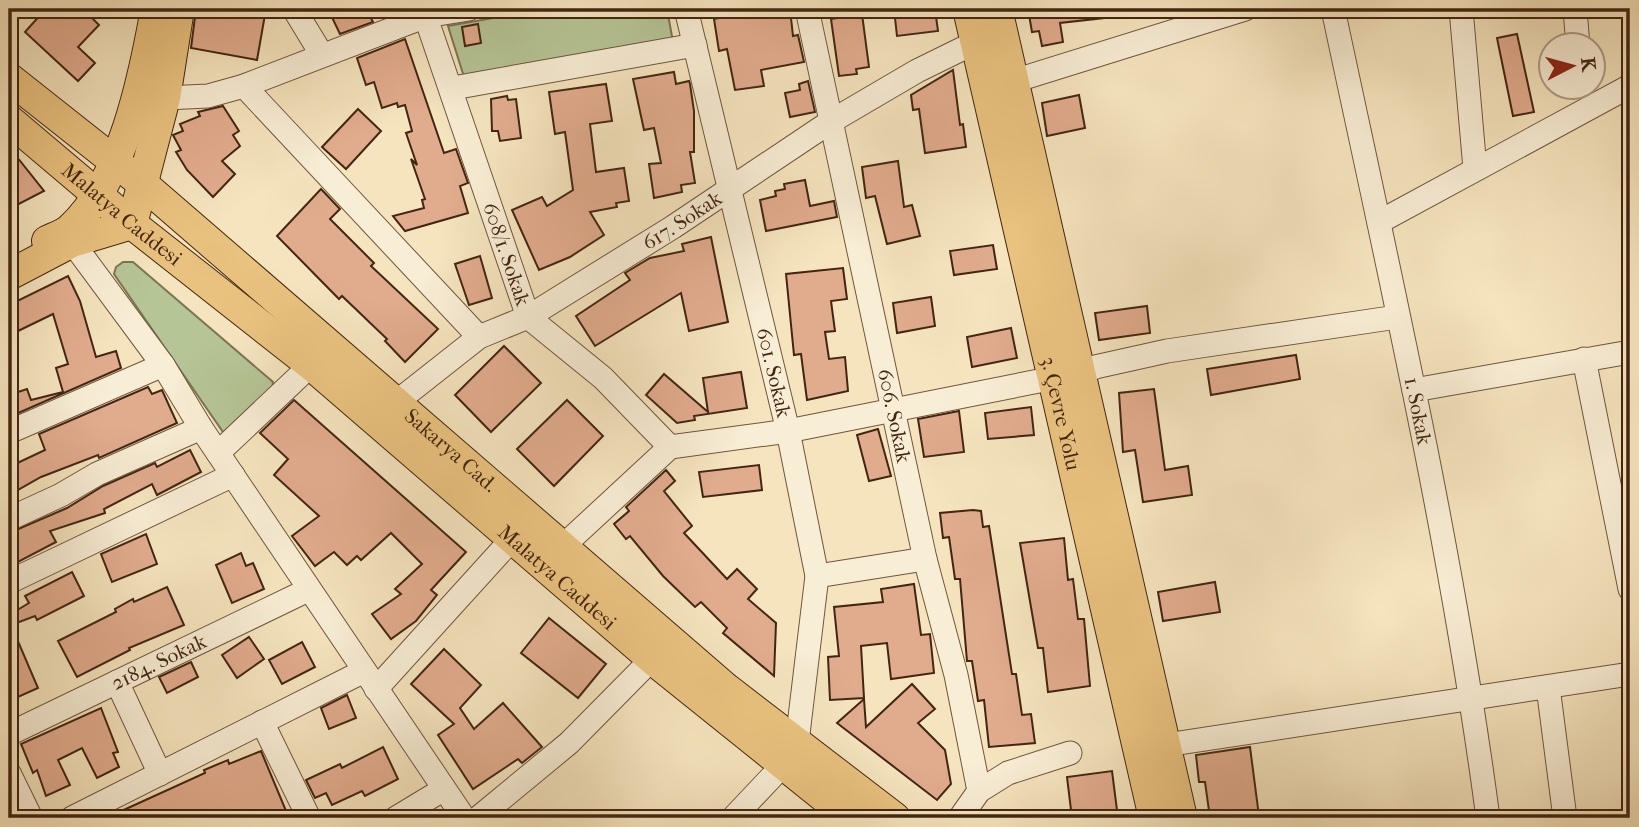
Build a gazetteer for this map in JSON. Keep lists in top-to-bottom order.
{
  "streets": {
    "main road": ["Malatya Caddesi", "3. Çevre Yolu", "Sakarya Cad."],
    "street": [
      "617. Sokak",
      "608/1. Sokak",
      "601. Sokak",
      "1. Sokak",
      "606. Sokak",
      "2184. Sokak"
    ]
  },
  "crossings": [
    ["Malatya Caddesi", "601. Sokak"],
    ["Malatya Caddesi", "Sakarya Cad."],
    ["617. Sokak", "608/1. Sokak"],
    ["617. Sokak", "601. Sokak"],
    ["617. Sokak", "3. Çevre Yolu"],
    ["617. Sokak", "606. Sokak"],
    ["617. Sokak", "Sakarya Cad."],
    ["601. Sokak", "Sakarya Cad."]
  ],
  "north": "right"
}
